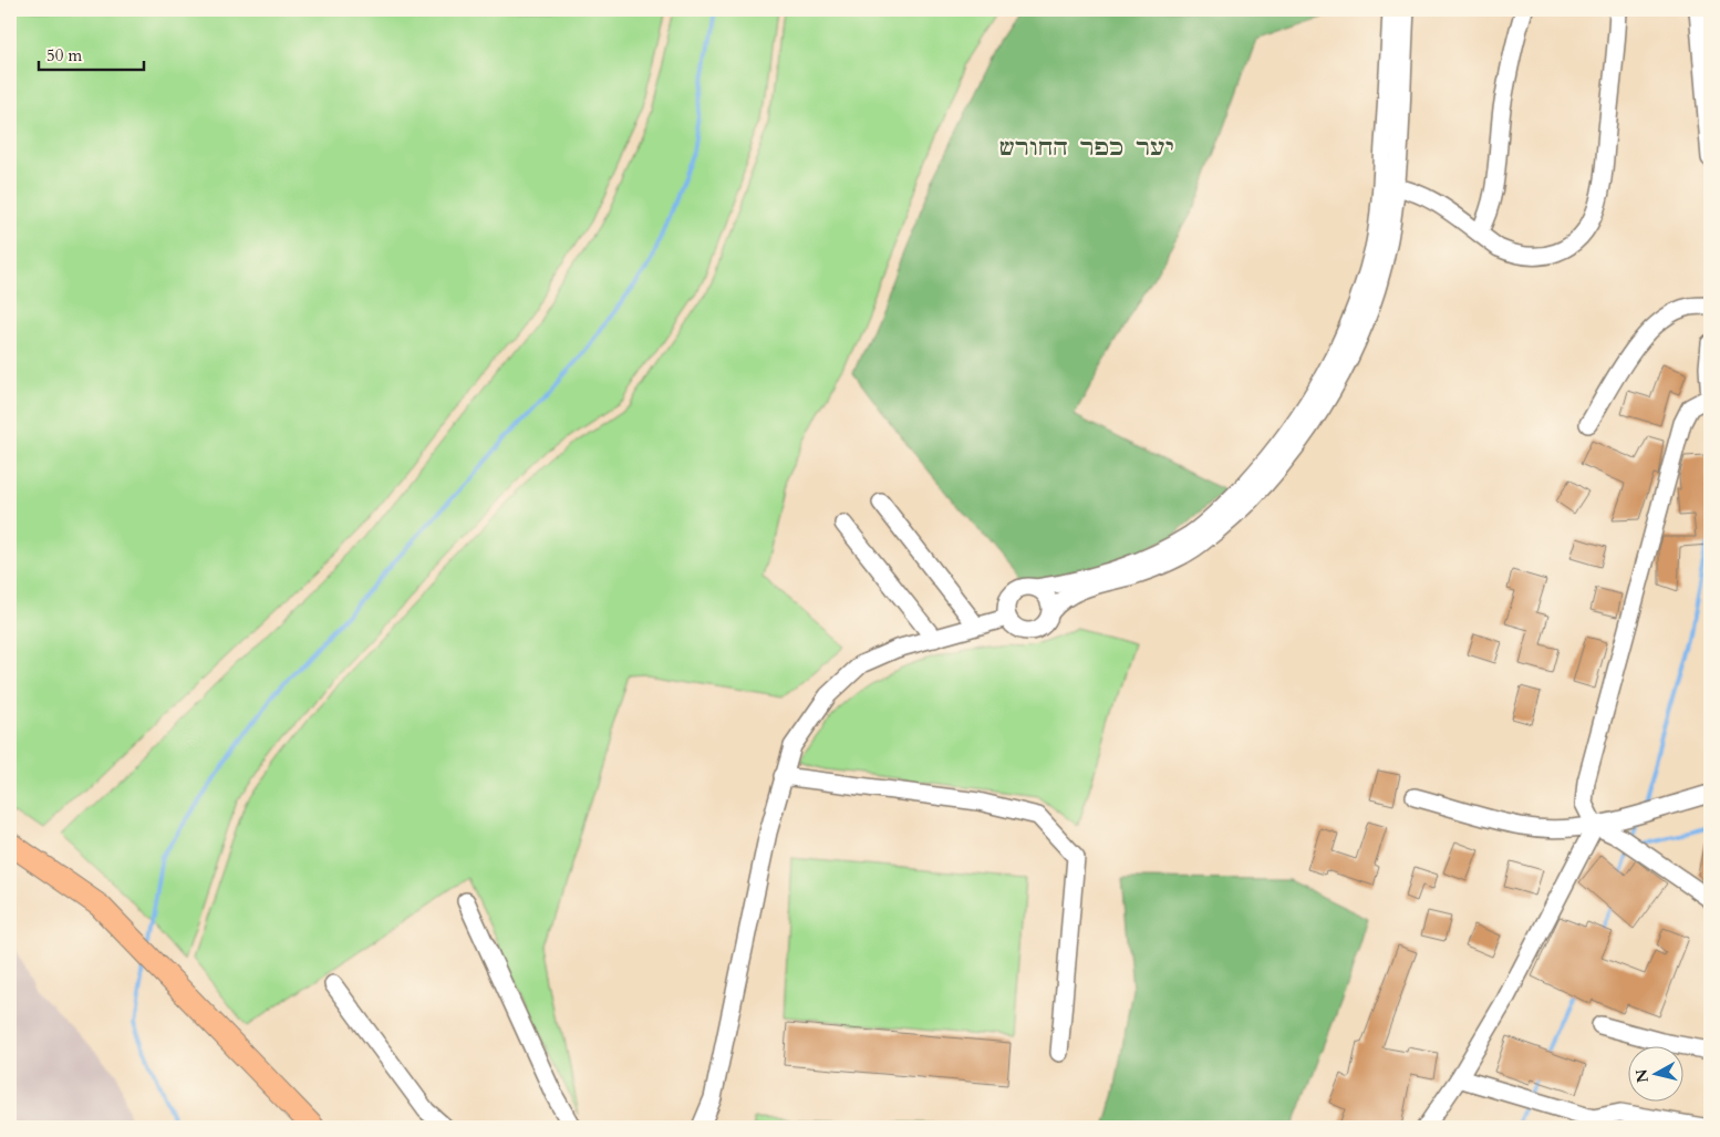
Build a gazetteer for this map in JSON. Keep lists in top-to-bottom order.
{
  "parks": ["יער כפר החורש"],
  "scale_bar": "50 m",
  "north": "left"
}
